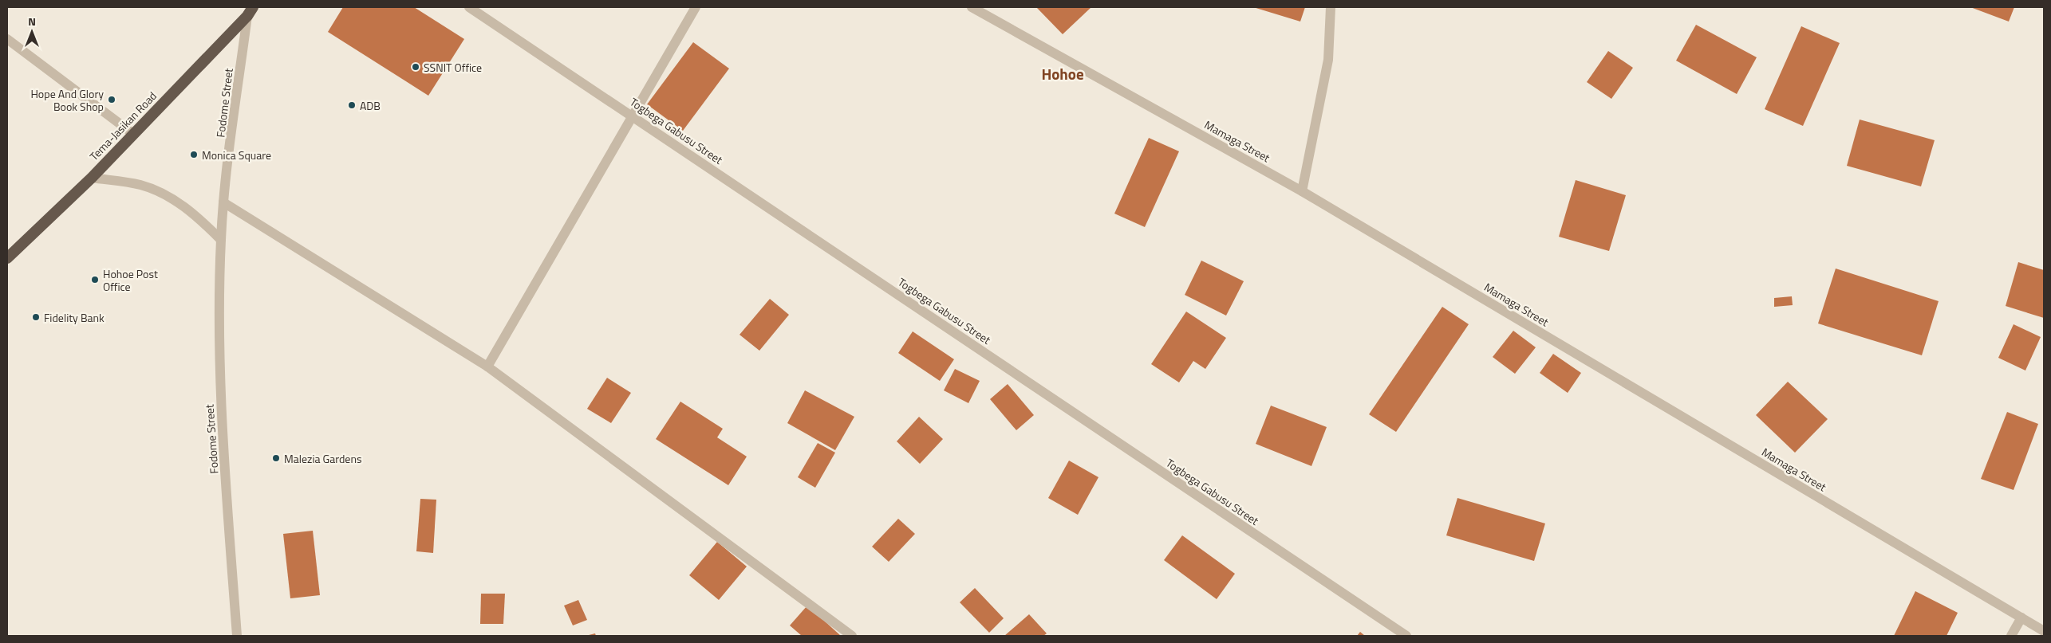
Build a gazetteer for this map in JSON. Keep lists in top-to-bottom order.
{
  "streets": {
    "highway": ["Tema-Jasikan Road"],
    "street": ["Fodome Street", "Togbega Gabusu Street", "Mamaga Street"]
  },
  "crossings": [
    ["Fodome Street", "Tema-Jasikan Road"]
  ],
  "districts": ["Hohoe"],
  "places": [
    "SSNIT Office",
    "Hope And Glory Book Shop",
    "ADB",
    "Monica Square",
    "Hohoe Post Office",
    "Fidelity Bank",
    "Malezia Gardens"
  ],
  "north": "top"
}
